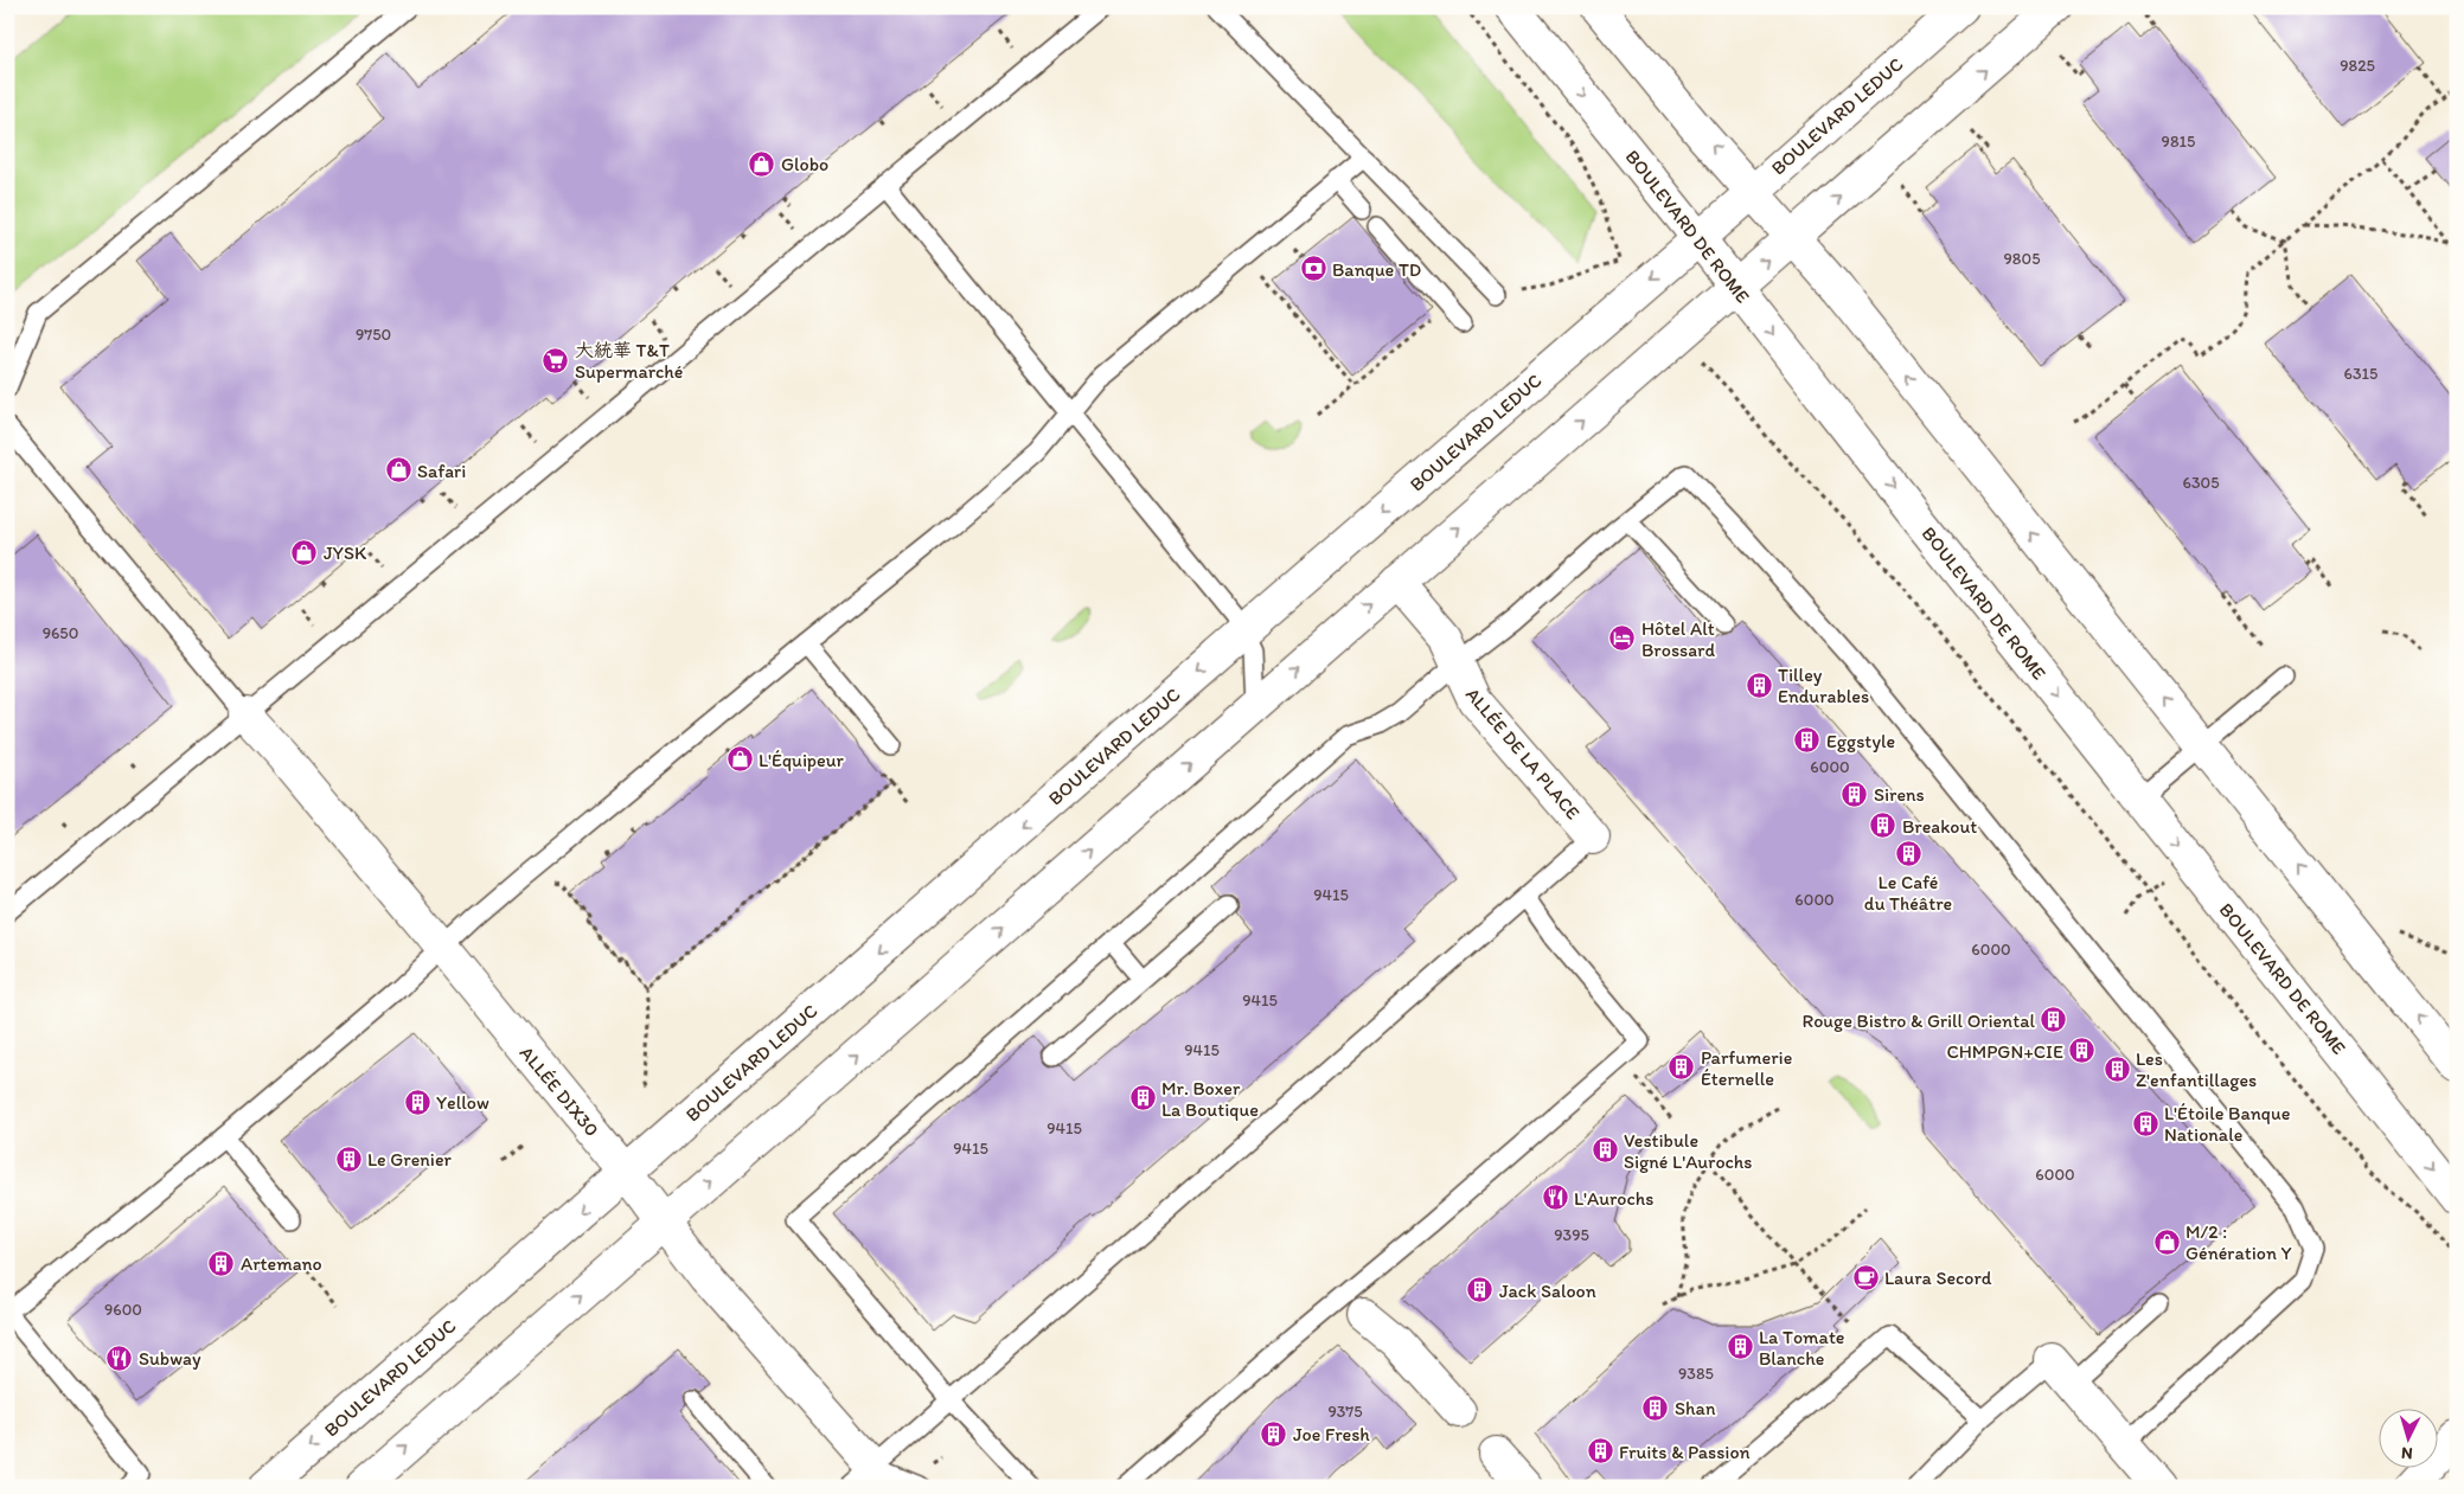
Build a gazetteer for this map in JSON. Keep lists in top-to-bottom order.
{
  "streets": {
    "street": [
      "BOULEVARD LEDUC",
      "BOULEVARD DE ROME",
      "ALLÉE DE LA PLACE",
      "ALLÉE DIX30"
    ]
  },
  "crossings": [
    ["BOULEVARD LEDUC", "BOULEVARD DE ROME"],
    ["BOULEVARD LEDUC", "ALLÉE DIX30"]
  ],
  "places": {
    "shop": [
      "Globo",
      "Safari",
      "JYSK",
      "L'Équipeur",
      "M/2 : Génération Y"
    ],
    "bank": ["Banque TD"],
    "supermarket": ["大統華 T&T Supermarché"],
    "hotel": ["Hôtel Alt Brossard"],
    "building": [
      "Tilley Endurables",
      "Eggstyle",
      "Sirens",
      "Breakout",
      "Le Café du Théâtre",
      "Rouge Bistro & Grill Oriental",
      "CHMPGN+CIE",
      "Parfumerie Éternelle",
      "Les Z'enfantillages",
      "Mr. Boxer La Boutique",
      "Yellow",
      "L'Étoile Banque Nationale",
      "Vestibule Signé L'Aurochs",
      "Le Grenier",
      "Artemano",
      "Jack Saloon",
      "La Tomate Blanche",
      "Shan",
      "Joe Fresh",
      "Fruits & Passion"
    ],
    "restaurant": ["L'Aurochs", "Subway"],
    "cafe": ["Laura Secord"]
  },
  "house_numbers": [
    "9825",
    "9815",
    "9805",
    "9750",
    "6315",
    "6305",
    "9650",
    "6000",
    "9415",
    "6000",
    "6000",
    "9415",
    "9415",
    "9415",
    "9415",
    "6000",
    "9395",
    "9600",
    "9385",
    "9375"
  ],
  "north": "bottom"
}
